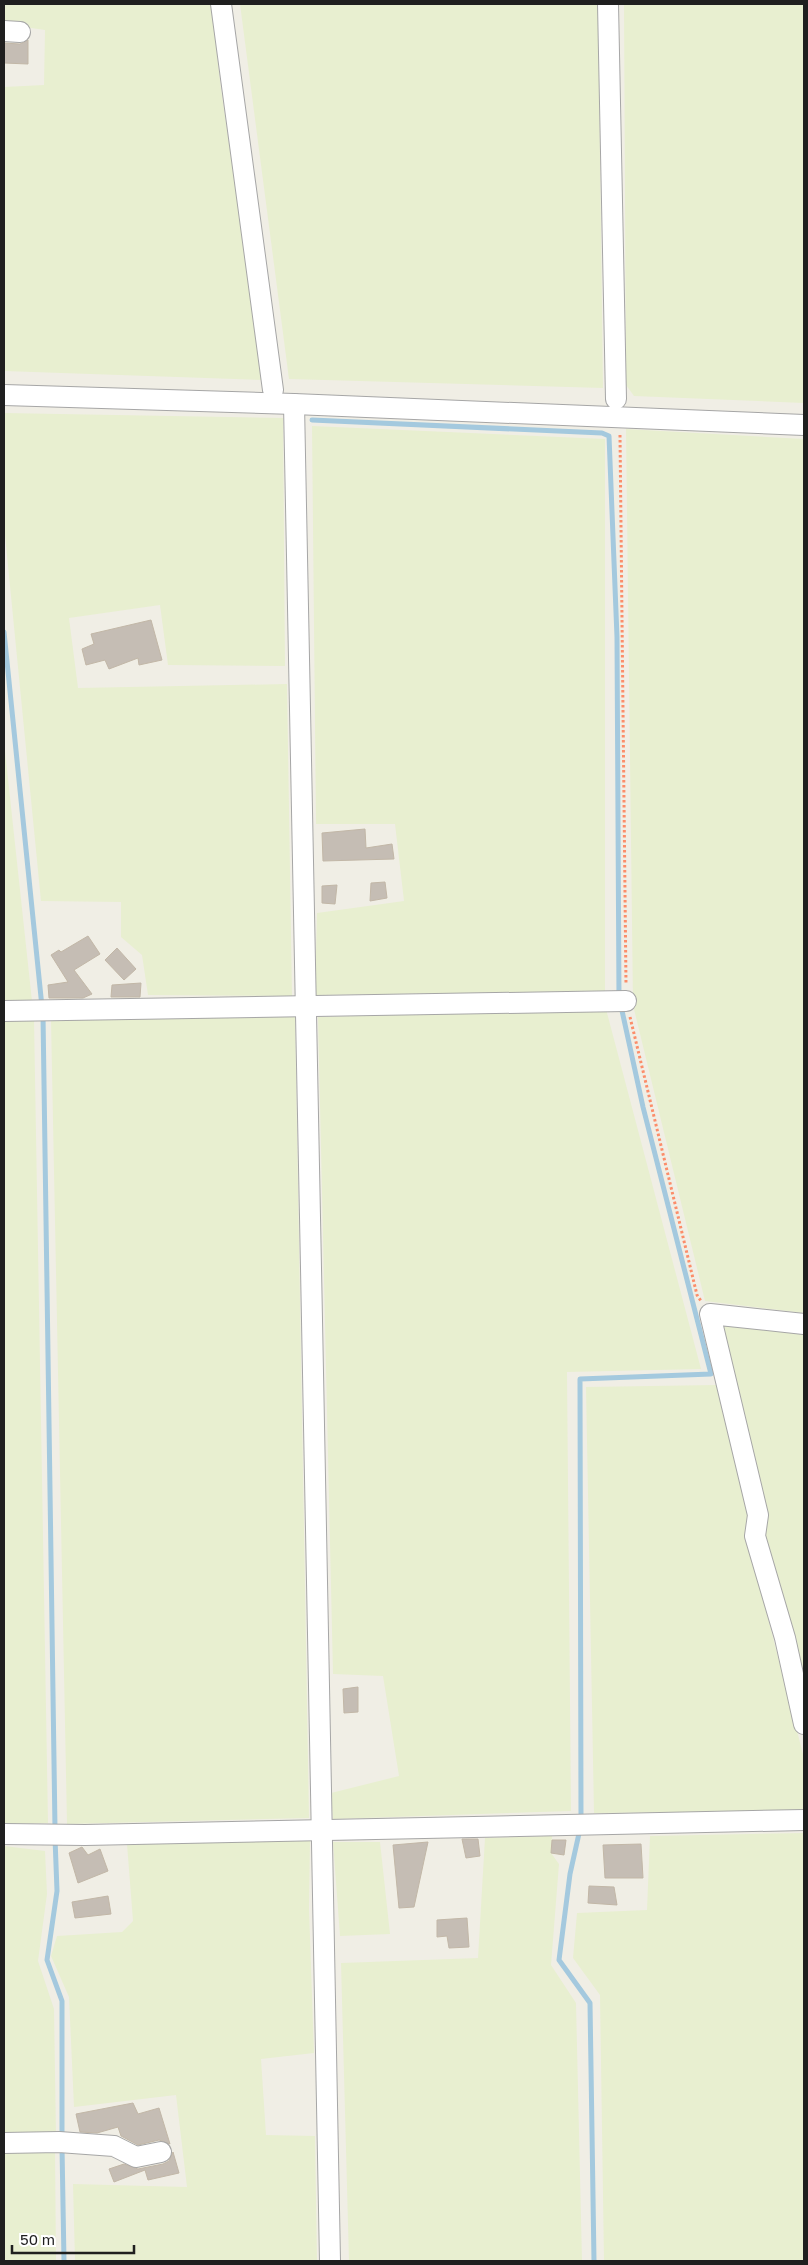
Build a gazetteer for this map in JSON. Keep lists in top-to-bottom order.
{
  "scale_bar": "50 m"
}
